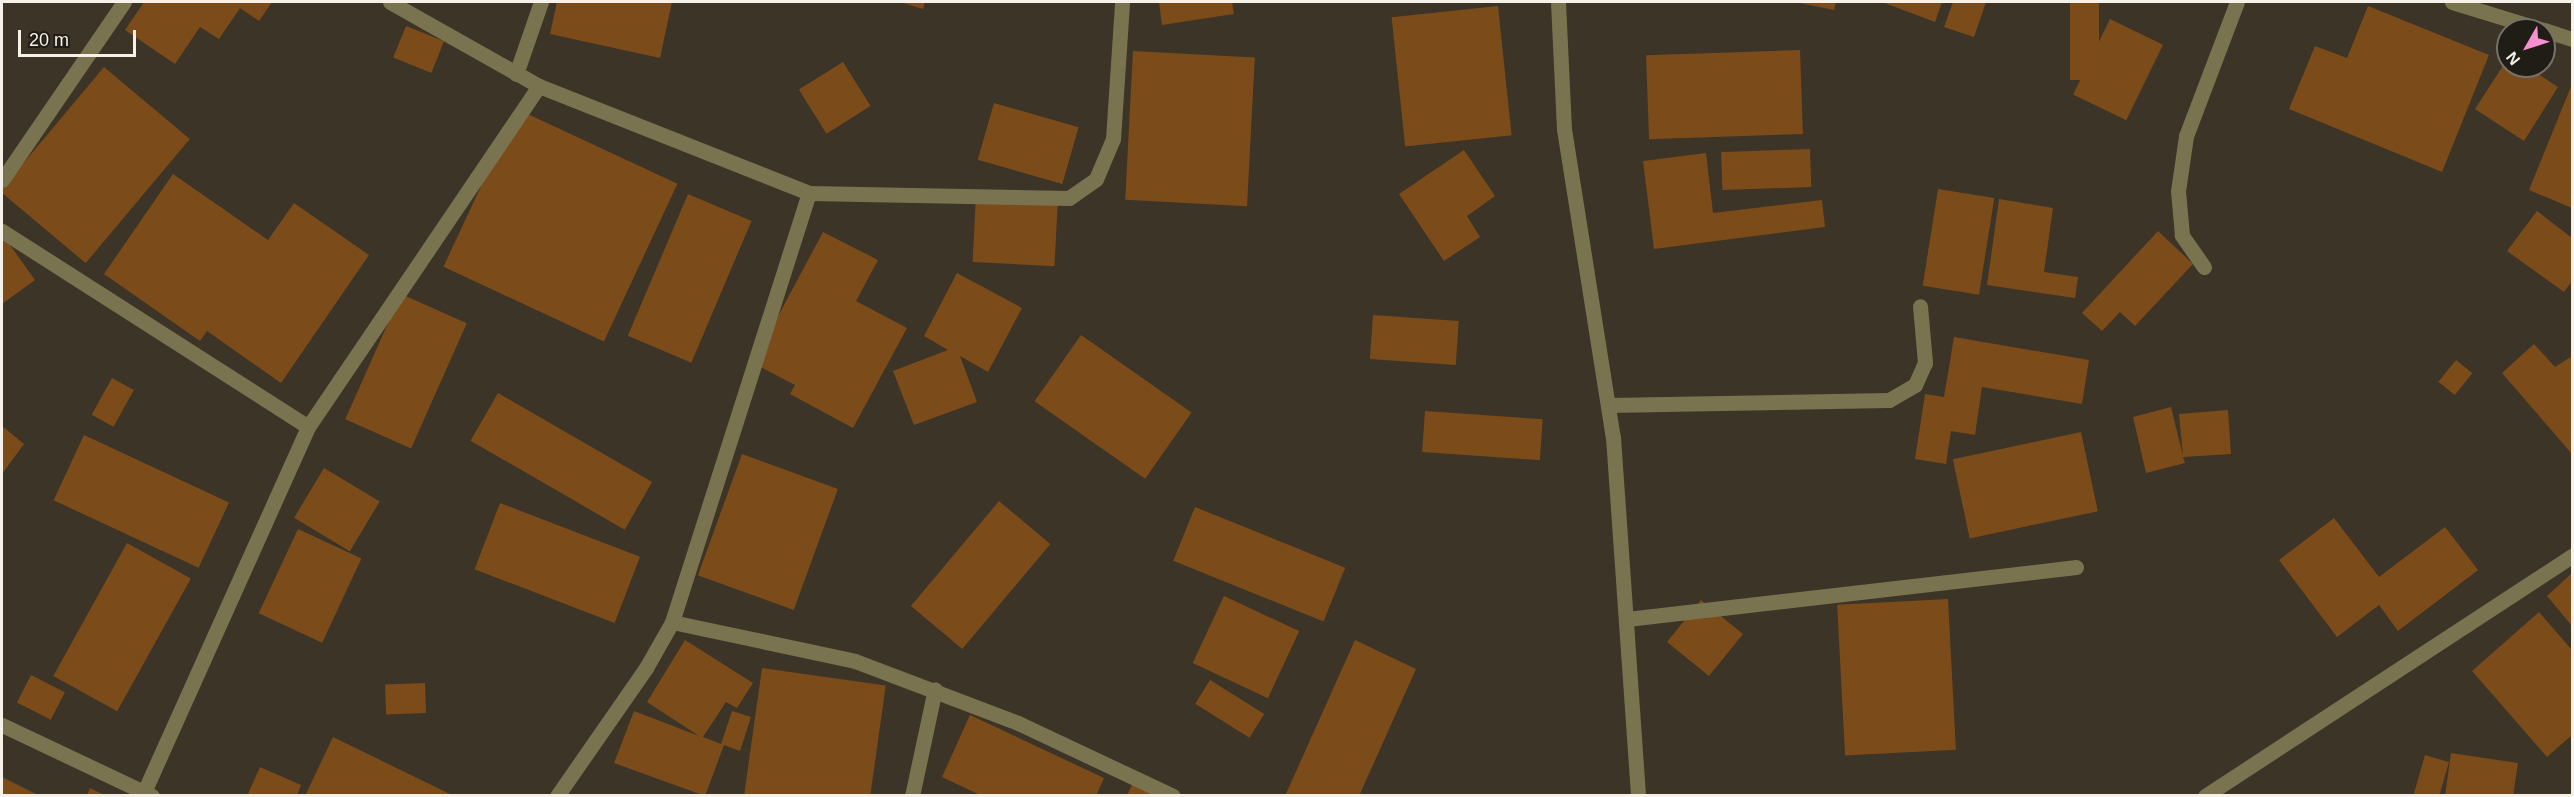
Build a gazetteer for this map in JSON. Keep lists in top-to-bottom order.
{
  "scale_bar": "20 m",
  "north": "bottom left"
}
